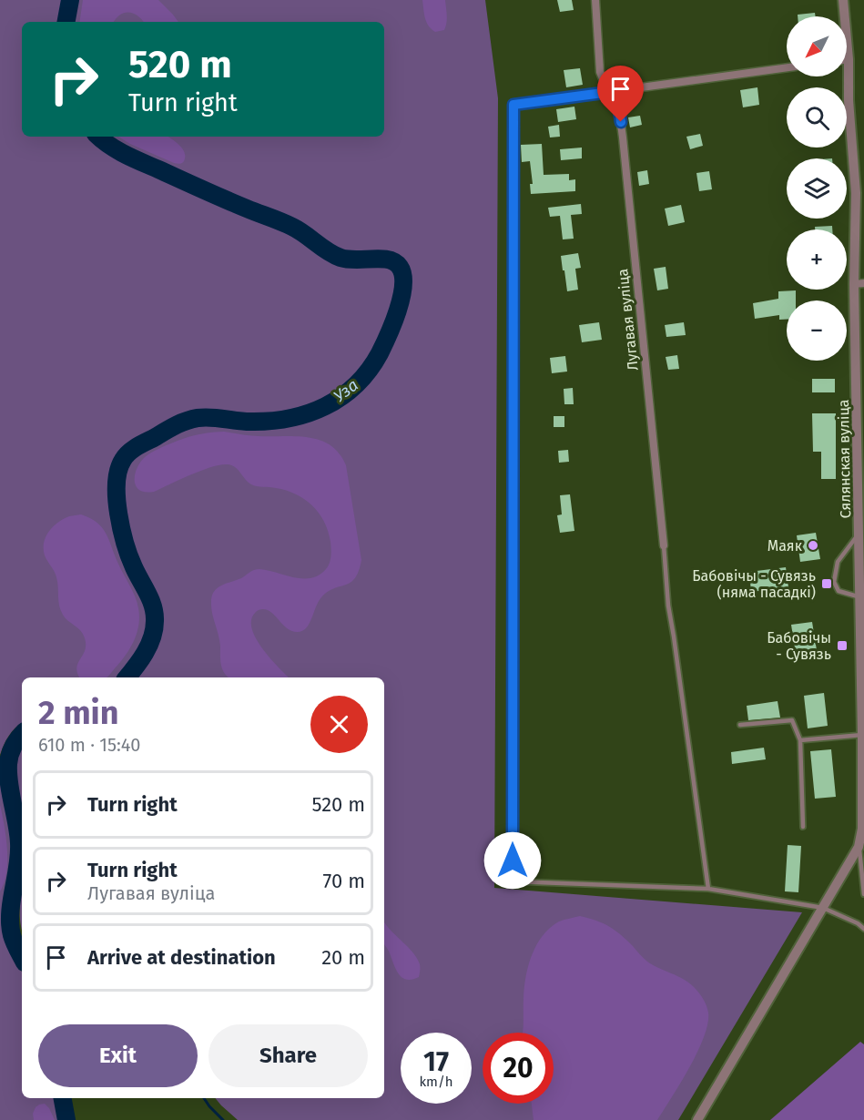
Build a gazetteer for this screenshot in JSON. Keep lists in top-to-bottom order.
{
  "streets": {
    "street": ["Лугавая вуліца", "Сялянская вуліца"]
  },
  "water": ["Уза"],
  "places": {
    "other": ["Маяк"],
    "transit": ["Бабовічы - Сувязь (няма пасадкі)", "Бабовічы - Сувязь"]
  },
  "north": "bottom left",
  "page": {
    "map_buttons": ["+", "−"],
    "turn": ["520 m", "Turn right"],
    "heading": ["2 min", "610 m · 15:40"],
    "list": [
      {
        "name": "Turn right",
        "value": "520 m"
      },
      {
        "name": "Turn right",
        "note": "Лугавая вуліца",
        "value": "70 m"
      },
      {
        "name": "Arrive at destination",
        "value": "20 m"
      }
    ],
    "buttons": ["Exit", "Share"],
    "speed": "17 km/h",
    "limit": "20"
  }
}
